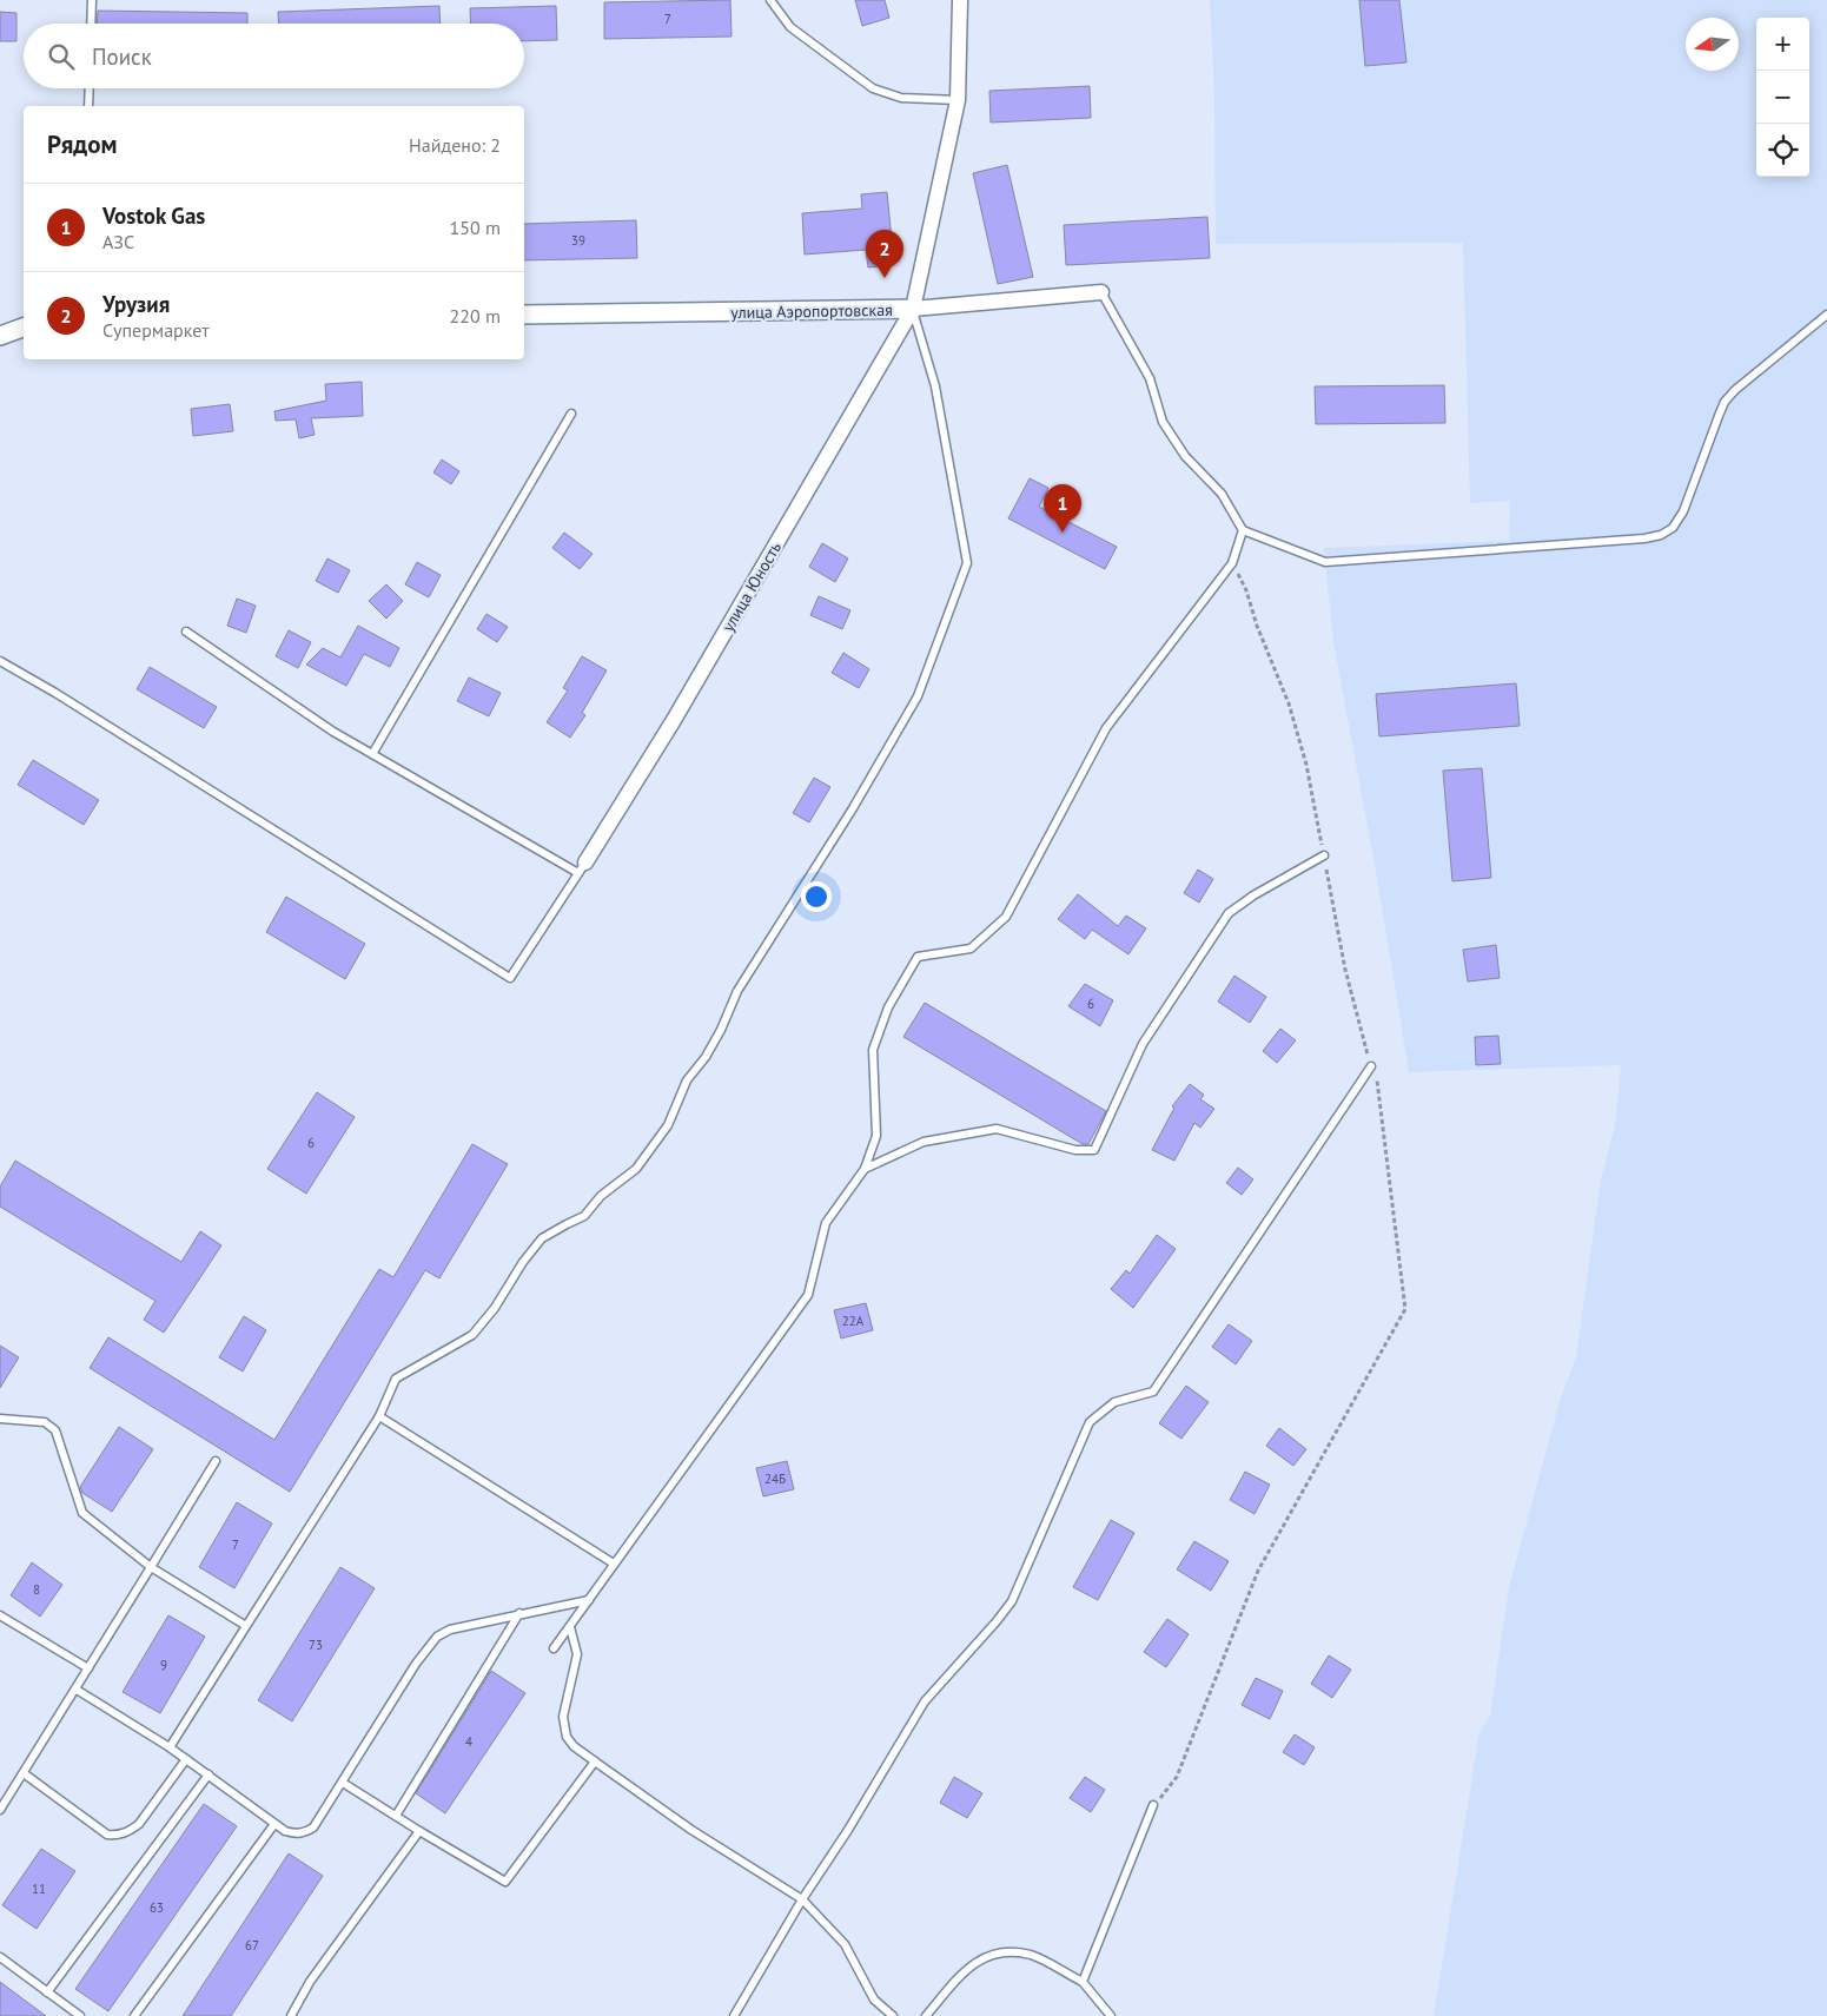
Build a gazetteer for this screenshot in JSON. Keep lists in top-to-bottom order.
{
  "streets": {
    "street": ["улица Аэропортовская", "улица Юность"]
  },
  "crossings": [
    ["улица Аэропортовская", "улица Юность"]
  ],
  "house_numbers": [
    "7",
    "39",
    "6",
    "6",
    "22А",
    "24Б",
    "7",
    "8",
    "73",
    "9",
    "4",
    "11",
    "63",
    "67"
  ],
  "north": "left",
  "page": {
    "map_buttons": ["+", "−"],
    "search": "Поиск",
    "heading": ["Рядом", "Найдено: 2"],
    "list": [
      {
        "mark": "1",
        "name": "Vostok Gas",
        "note": "АЗС",
        "value": "150 m"
      },
      {
        "mark": "2",
        "name": "Урузия",
        "note": "Супермаркет",
        "value": "220 m"
      }
    ],
    "pins": ["2", "1"]
  }
}
